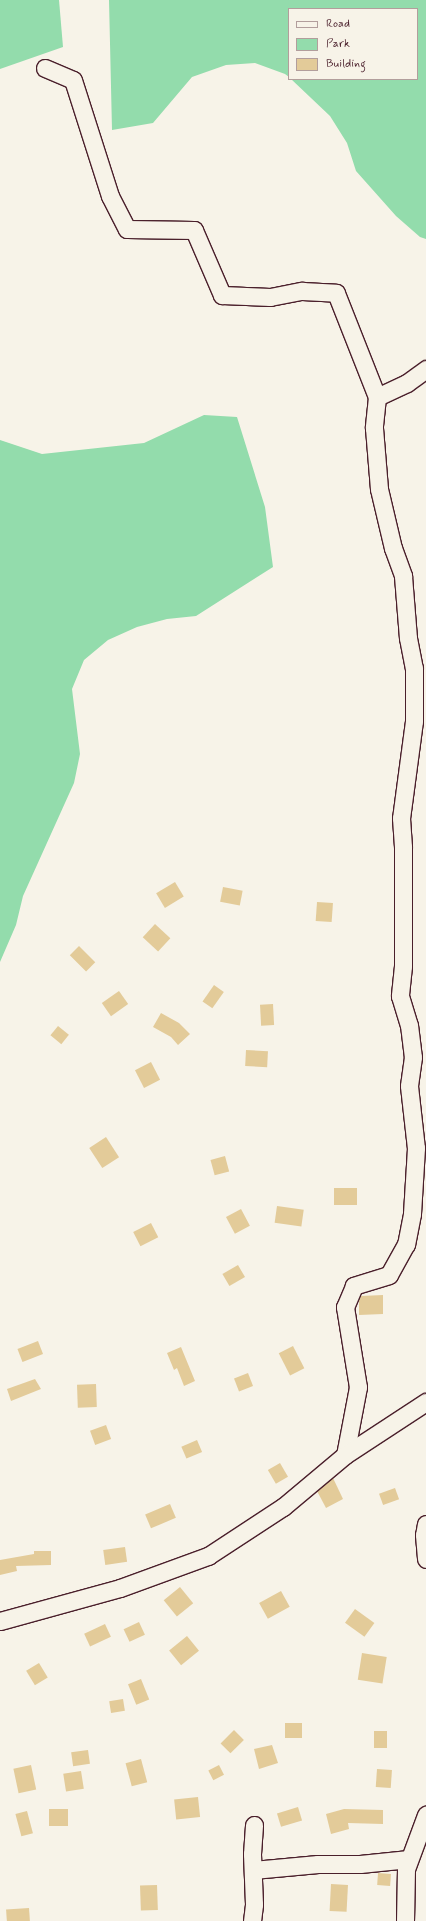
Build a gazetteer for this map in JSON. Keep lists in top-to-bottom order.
{
  "legend": ["Road", "Park", "Building"]
}
